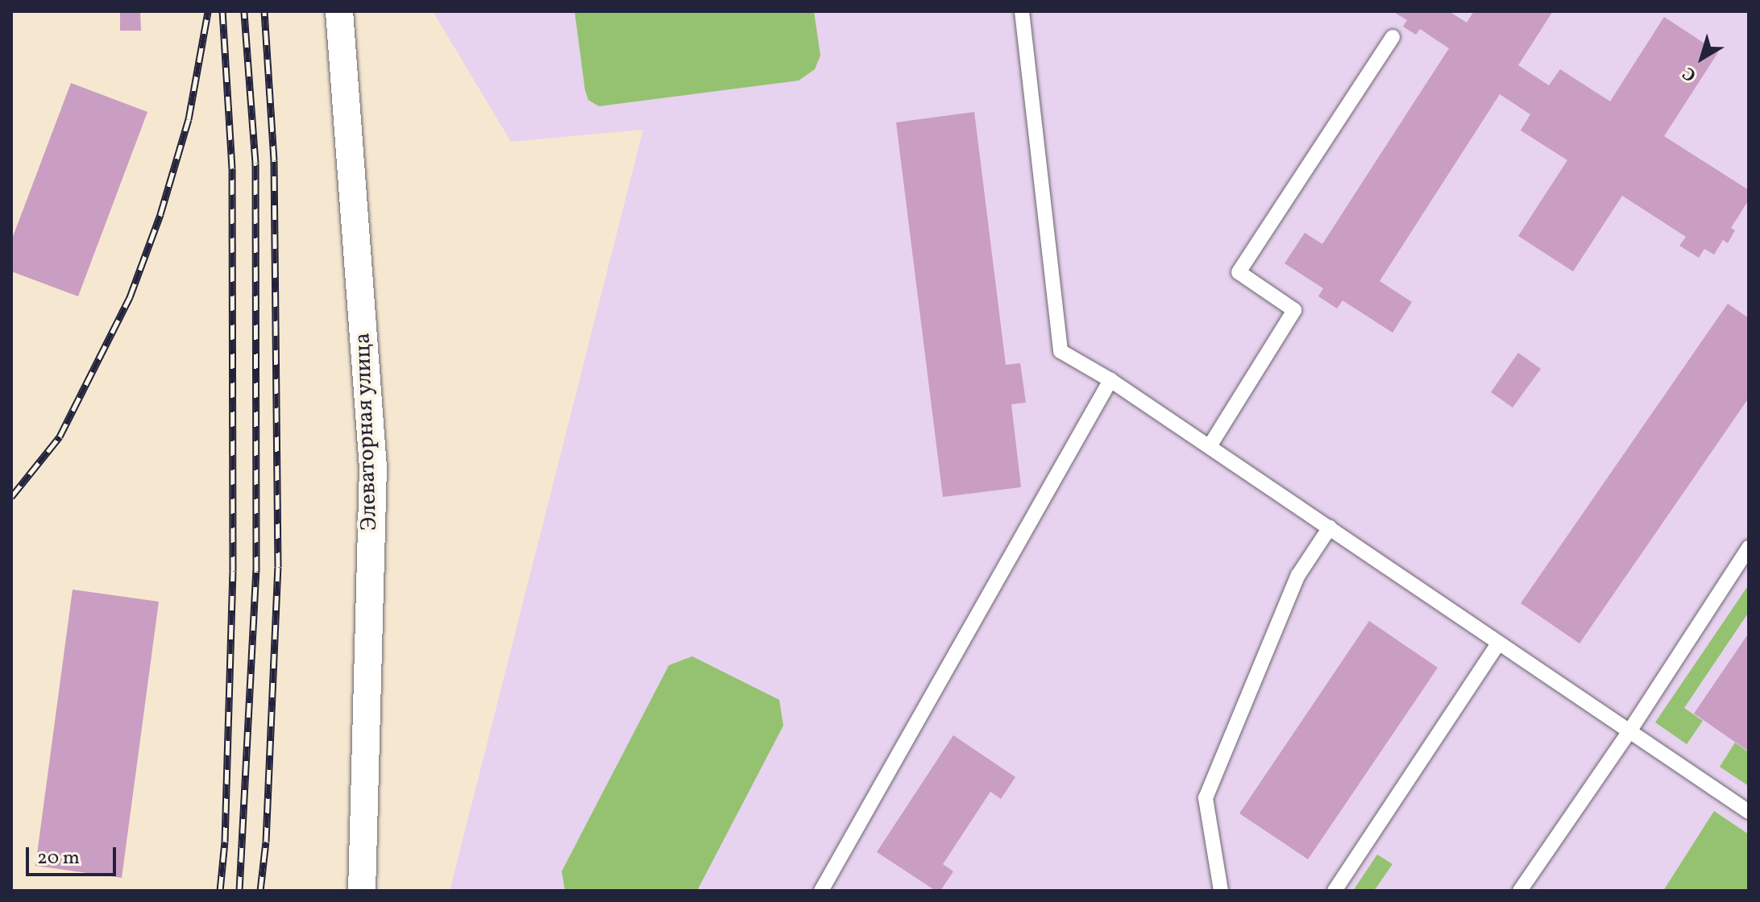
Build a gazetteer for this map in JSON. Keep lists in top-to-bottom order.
{
  "streets": {
    "street": ["Элеваторная улица"]
  },
  "scale_bar": "20 m",
  "north": "bottom left"
}
